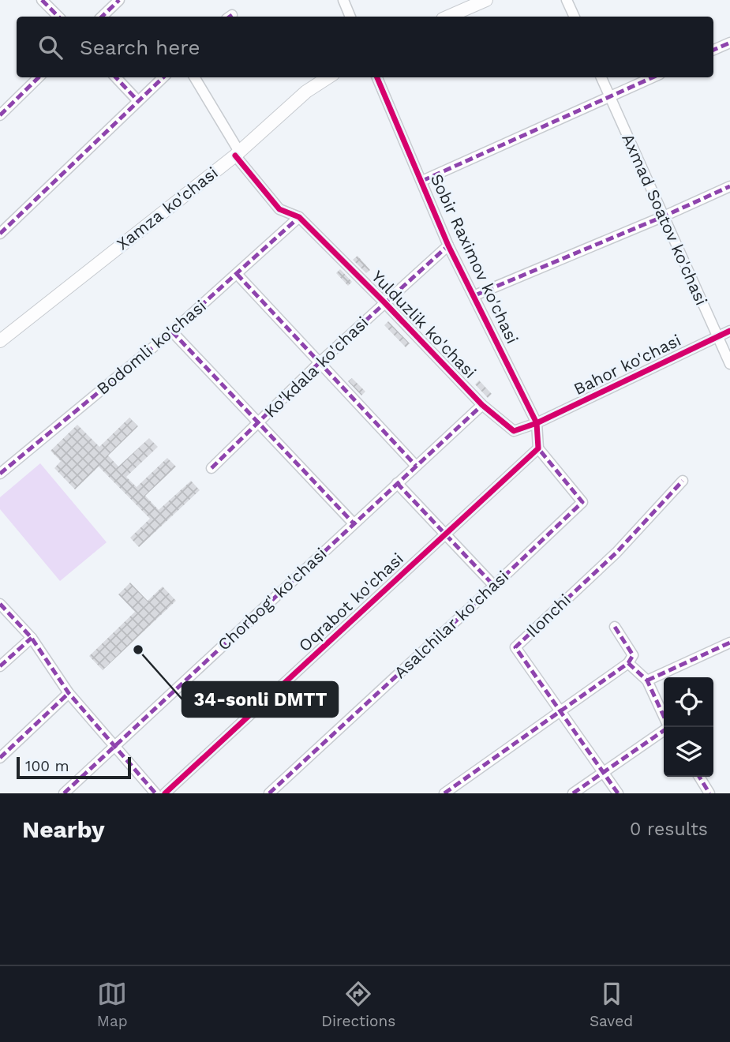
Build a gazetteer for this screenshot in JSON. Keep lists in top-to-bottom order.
{
  "streets": {
    "main road": ["Xamza ko'chasi"],
    "street": [
      "Axmad Soatov ko'chasi",
      "Sobir Raximov ko'chasi",
      "Yulduzlik ko'chasi",
      "Bodomli ko'chasi",
      "Bahor ko'chasi",
      "Ko'kdala ko'chasi",
      "Chorbog' ko'chasi",
      "Oqrabot ko'chasi",
      "Ilonchi",
      "Asalchilar ko'chasi"
    ]
  },
  "crossings": [
    ["Xamza ko'chasi", "Yulduzlik ko'chasi"],
    ["Axmad Soatov ko'chasi", "Bahor ko'chasi"],
    ["Sobir Raximov ko'chasi", "Yulduzlik ko'chasi"],
    ["Sobir Raximov ko'chasi", "Bahor ko'chasi"],
    ["Sobir Raximov ko'chasi", "Ko'kdala ko'chasi"],
    ["Yulduzlik ko'chasi", "Bodomli ko'chasi"],
    ["Yulduzlik ko'chasi", "Bahor ko'chasi"],
    ["Yulduzlik ko'chasi", "Ko'kdala ko'chasi"],
    ["Yulduzlik ko'chasi", "Chorbog' ko'chasi"],
    ["Oqrabot ko'chasi", "Asalchilar ko'chasi"]
  ],
  "places": ["34-sonli DMTT"],
  "scale_bar": "100 m",
  "page": {
    "search": "Search here",
    "scale": "100 m",
    "heading": ["Nearby", "0 results"],
    "nav": ["Map", "Directions", "Saved"]
  }
}
